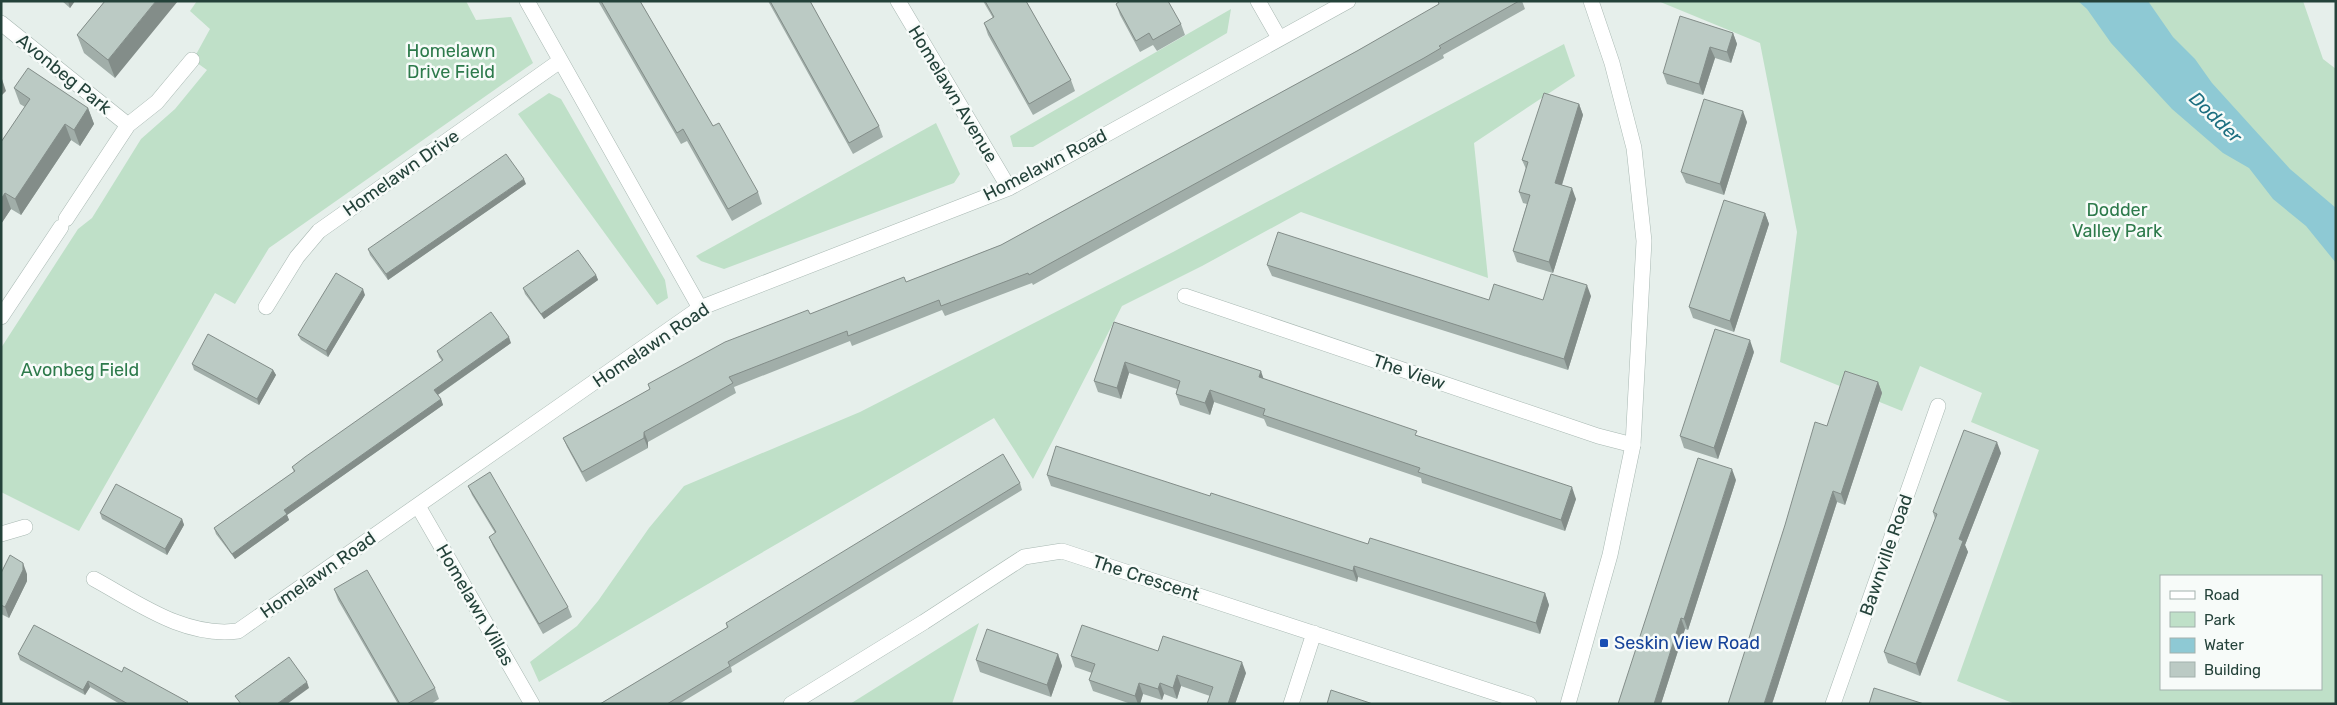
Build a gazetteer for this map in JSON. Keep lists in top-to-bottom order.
{
  "streets": {
    "street": [
      "Avonbeg Park",
      "Homelawn Avenue",
      "Homelawn Road",
      "Homelawn Drive",
      "The View",
      "Bawnville Road",
      "The Crescent",
      "Homelawn Villas"
    ]
  },
  "crossings": [
    ["Homelawn Avenue", "Homelawn Road"],
    ["Homelawn Road", "Homelawn Villas"]
  ],
  "water": ["Dodder"],
  "parks": ["Homelawn Drive Field", "Dodder Valley Park", "Avonbeg Field"],
  "places": {
    "transit": ["Seskin View Road"]
  },
  "legend": [
    "Road",
    "Park",
    "Water",
    "Building"
  ]
}
